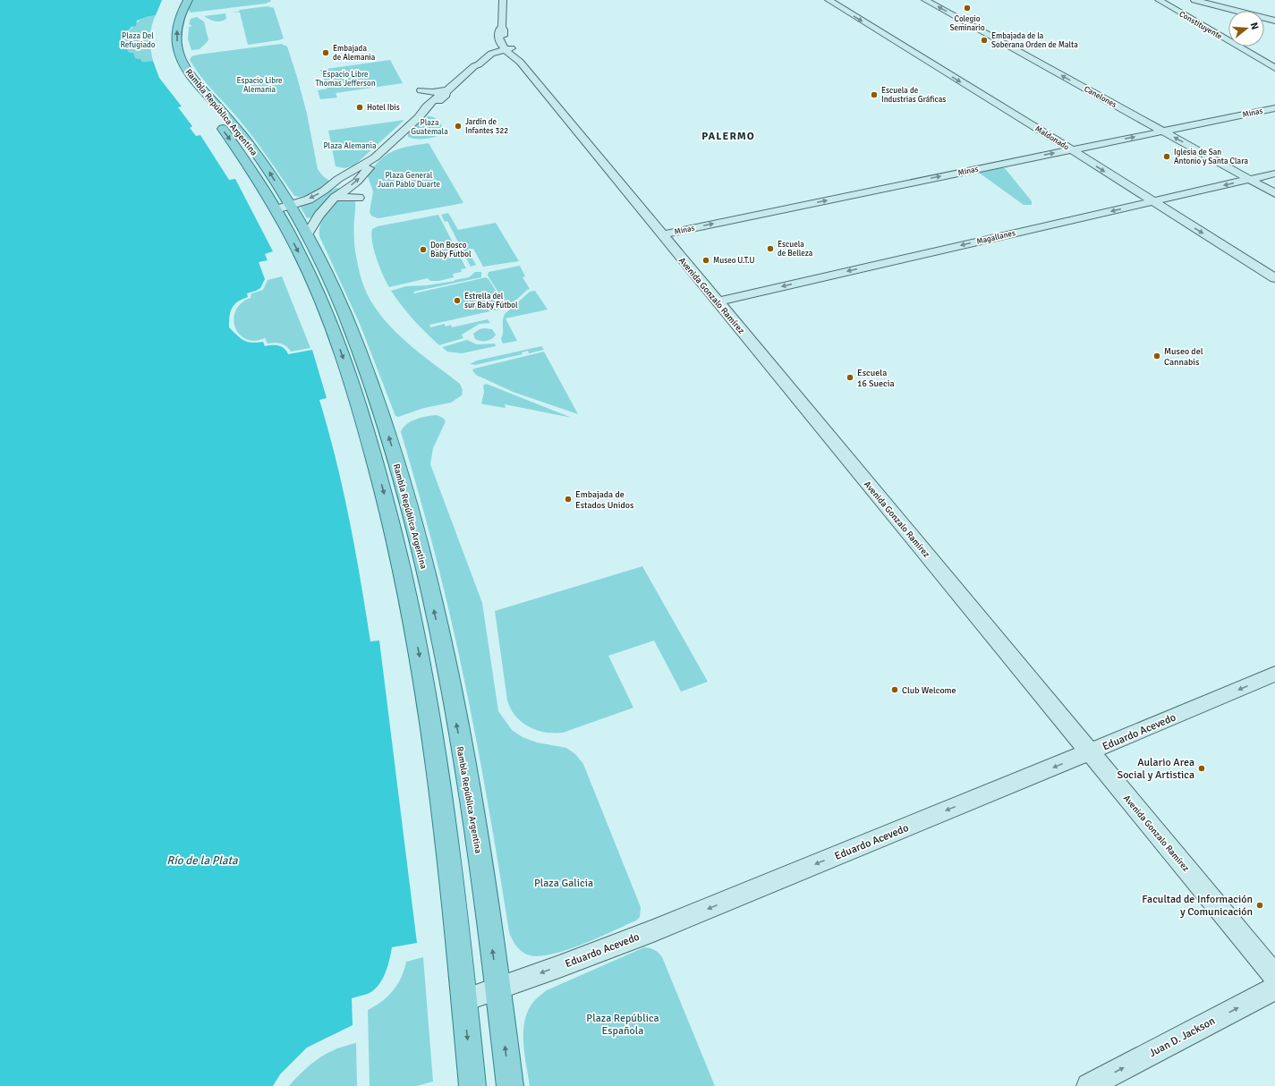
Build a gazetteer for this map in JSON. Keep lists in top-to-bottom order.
{
  "streets": {
    "main road": ["Rambla República Argentina"],
    "street": [
      "Constituyente",
      "Canelones",
      "Minas",
      "Maldonado",
      "Magallanes",
      "Avenida Gonzalo Ramírez",
      "Eduardo Acevedo",
      "Juan D. Jackson"
    ]
  },
  "crossings": [
    ["Canelones", "Minas"],
    ["Canelones", "Magallanes"],
    ["Rambla República Argentina", "Eduardo Acevedo"],
    ["Minas", "Maldonado"],
    ["Minas", "Avenida Gonzalo Ramírez"],
    ["Maldonado", "Magallanes"],
    ["Magallanes", "Avenida Gonzalo Ramírez"],
    ["Avenida Gonzalo Ramírez", "Eduardo Acevedo"]
  ],
  "one_way": [
    "Canelones",
    "Minas",
    "Maldonado",
    "Magallanes",
    "Eduardo Acevedo",
    "Juan D. Jackson"
  ],
  "districts": ["PALERMO"],
  "water": ["Río de la Plata"],
  "parks": [
    "Plaza Del Refugiado",
    "Espacio Libre Thomas Jefferson",
    "Espacio Libre Alemania",
    "Plaza Guatemala",
    "Plaza Alemania",
    "Plaza General Juan Pablo Duarte",
    "Plaza Galicia",
    "Plaza República Española"
  ],
  "places": [
    "Colegio Seminario",
    "Embajada de la Soberana Orden de Malta",
    "Embajada de Alemania",
    "Escuela de Industrias Gráficas",
    "Hotel Ibis",
    "Jardín de Infantes 322",
    "Iglesia de San Antonio y Santa Clara",
    "Escuela de Belleza",
    "Don Bosco Baby Futbol",
    "Museo U.T.U",
    "Estrella del sur Baby Fútbol",
    "Museo del Cannabis",
    "Escuela 16 Suecia",
    "Embajada de Estados Unidos",
    "Club Welcome",
    "Aulario Area Social y Artistica",
    "Facultad de Información y Comunicación"
  ],
  "north": "right"
}
